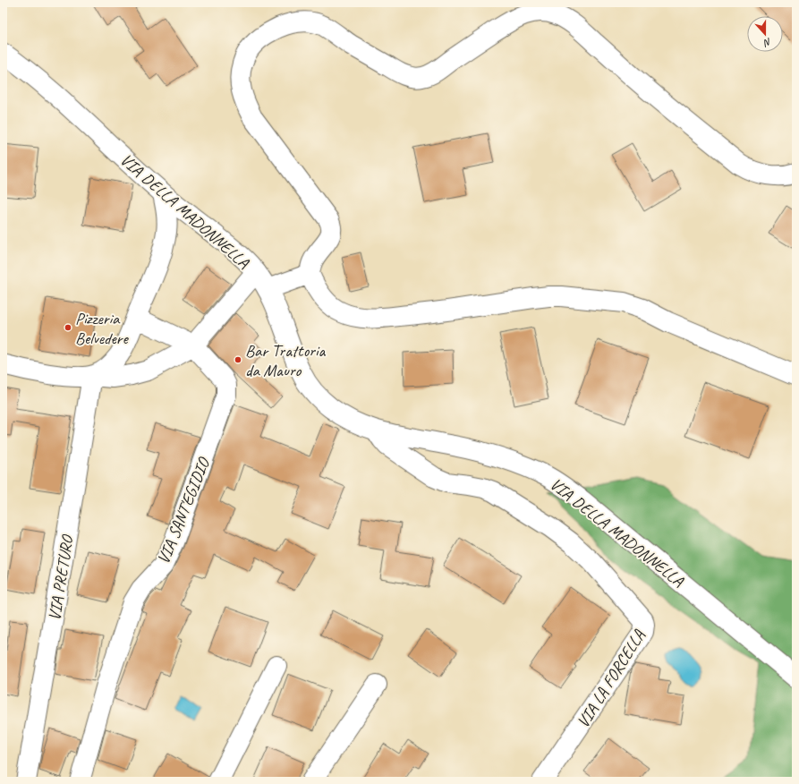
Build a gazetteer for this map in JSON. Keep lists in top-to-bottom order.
{
  "streets": {
    "street": [
      "VIA DELLA MADONNELLA",
      "VIA SANT'EGIDIO",
      "VIA PRETURO",
      "VIA LA FORCELLA"
    ]
  },
  "crossings": [
    ["VIA DELLA MADONNELLA", "VIA LA FORCELLA"]
  ],
  "places": ["Pizzeria Belvedere", "Bar Trattoria da Mauro"],
  "north": "bottom"
}
